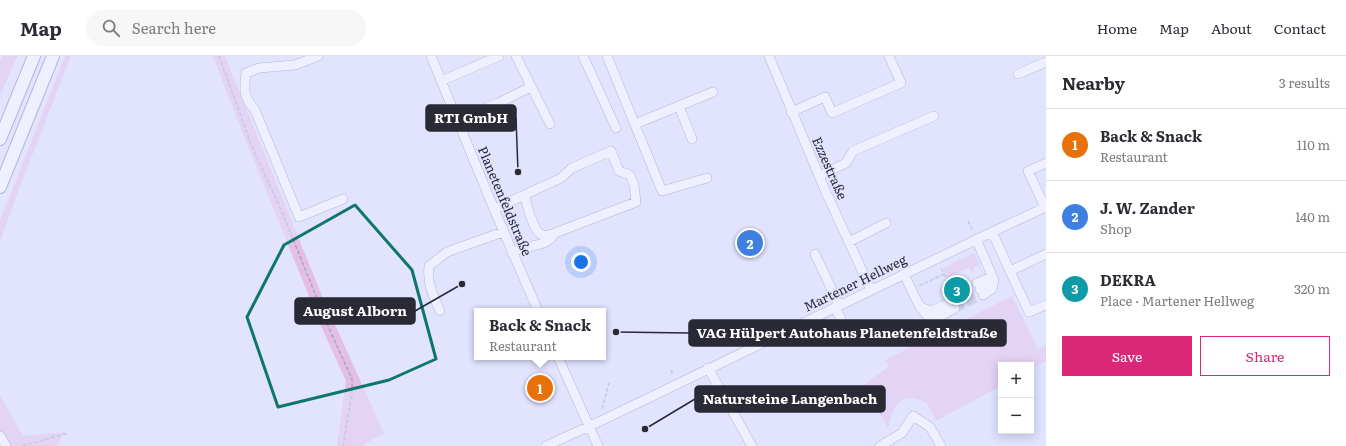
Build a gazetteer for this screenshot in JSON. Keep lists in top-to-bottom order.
{
  "streets": {
    "street": ["Ezzestraße", "Planetenfeldstraße", "Martener Hellweg"]
  },
  "crossings": [
    ["Ezzestraße", "Martener Hellweg"]
  ],
  "places": [
    "RTI GmbH",
    "August Alborn",
    "VAG Hülpert Autohaus Planetenfeldstraße",
    "Natursteine Langenbach"
  ],
  "page": {
    "header": "Map",
    "search": "Search here",
    "nav": [
      "Home",
      "Map",
      "About",
      "Contact"
    ],
    "heading": ["Nearby", "3 results"],
    "list": [
      {
        "mark": "1",
        "name": "Back & Snack",
        "note": "Restaurant",
        "value": "110 m"
      },
      {
        "mark": "2",
        "name": "J. W. Zander",
        "note": "Shop",
        "value": "140 m"
      },
      {
        "mark": "3",
        "name": "DEKRA",
        "note": "Place · Martener Hellweg",
        "value": "320 m"
      }
    ],
    "pins": ["2", "3", "1"],
    "popup": ["Back & Snack", "Restaurant"],
    "buttons": ["Save", "Share"],
    "map_buttons": ["+", "−"]
  }
}
